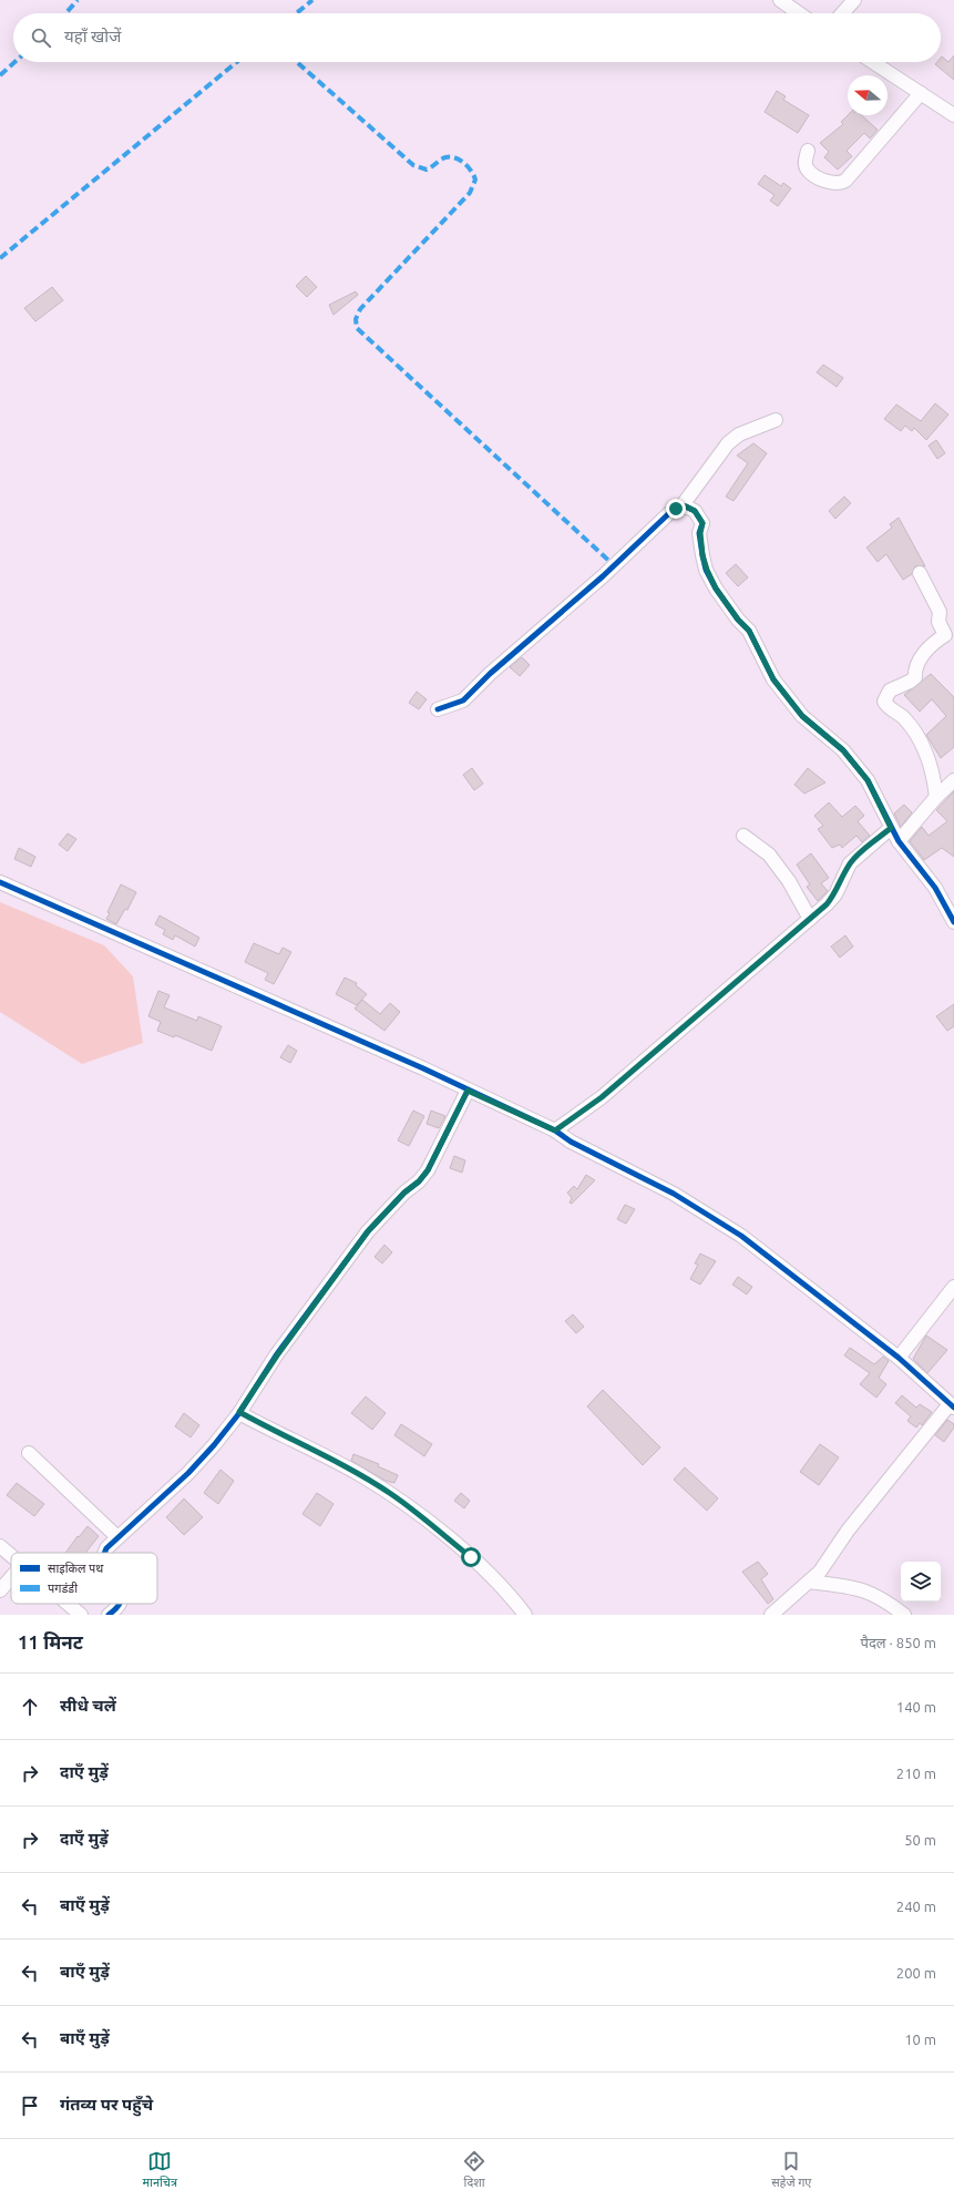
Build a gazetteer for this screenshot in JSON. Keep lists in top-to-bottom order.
{
  "legend": ["साइकिल पथ", "पगडंडी"],
  "north": "left",
  "page": {
    "search": "यहाँ खोजें",
    "heading": ["11 मिनट", "पैदल · 850 m"],
    "list": [
      ["सीधे चलें", "140 m"],
      ["दाएँ मुड़ें", "210 m"],
      ["दाएँ मुड़ें", "50 m"],
      ["बाएँ मुड़ें", "240 m"],
      ["बाएँ मुड़ें", "200 m"],
      ["बाएँ मुड़ें", "10 m"],
      "गंतव्य पर पहुँचे"
    ],
    "nav": ["मानचित्र", "दिशा", "सहेजे गए"]
  }
}
